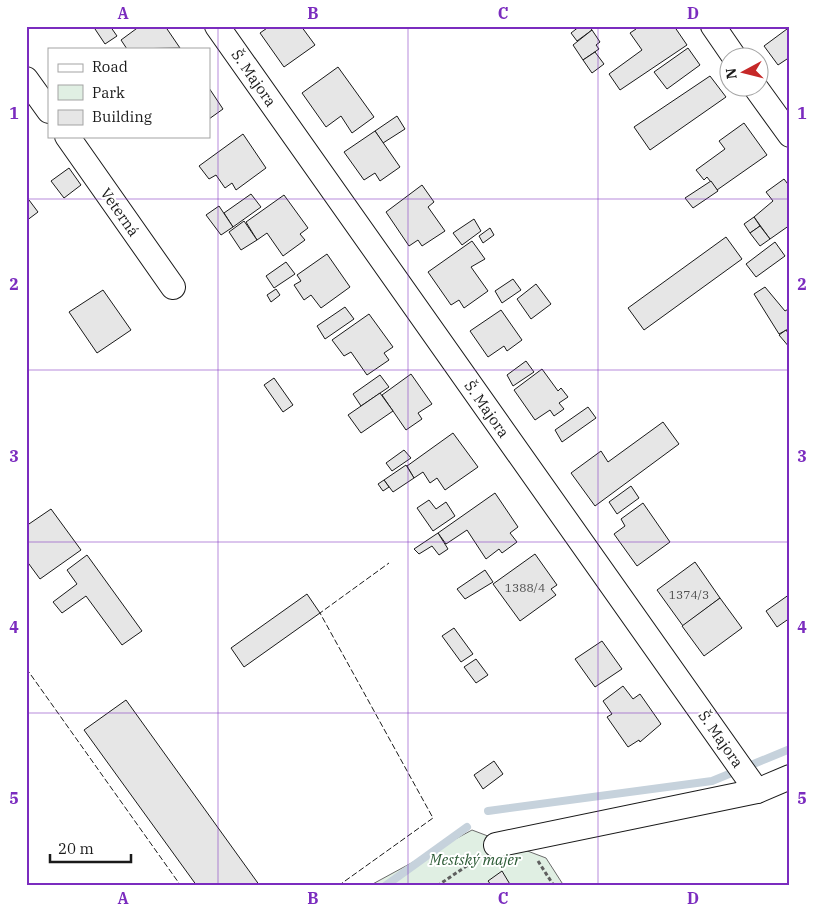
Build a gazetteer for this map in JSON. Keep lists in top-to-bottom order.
{
  "streets": {
    "street": ["Š. Majora", "Veterná"]
  },
  "parks": ["Mestský majer"],
  "house_numbers": ["1388/4", "1374/3"],
  "legend": ["Road", "Park", "Building"],
  "scale_bar": "20 m",
  "north": "left",
  "grid": {
    "columns": [
      "A",
      "B",
      "C",
      "D"
    ],
    "rows": [
      "1",
      "2",
      "3",
      "4",
      "5"
    ]
  }
}
